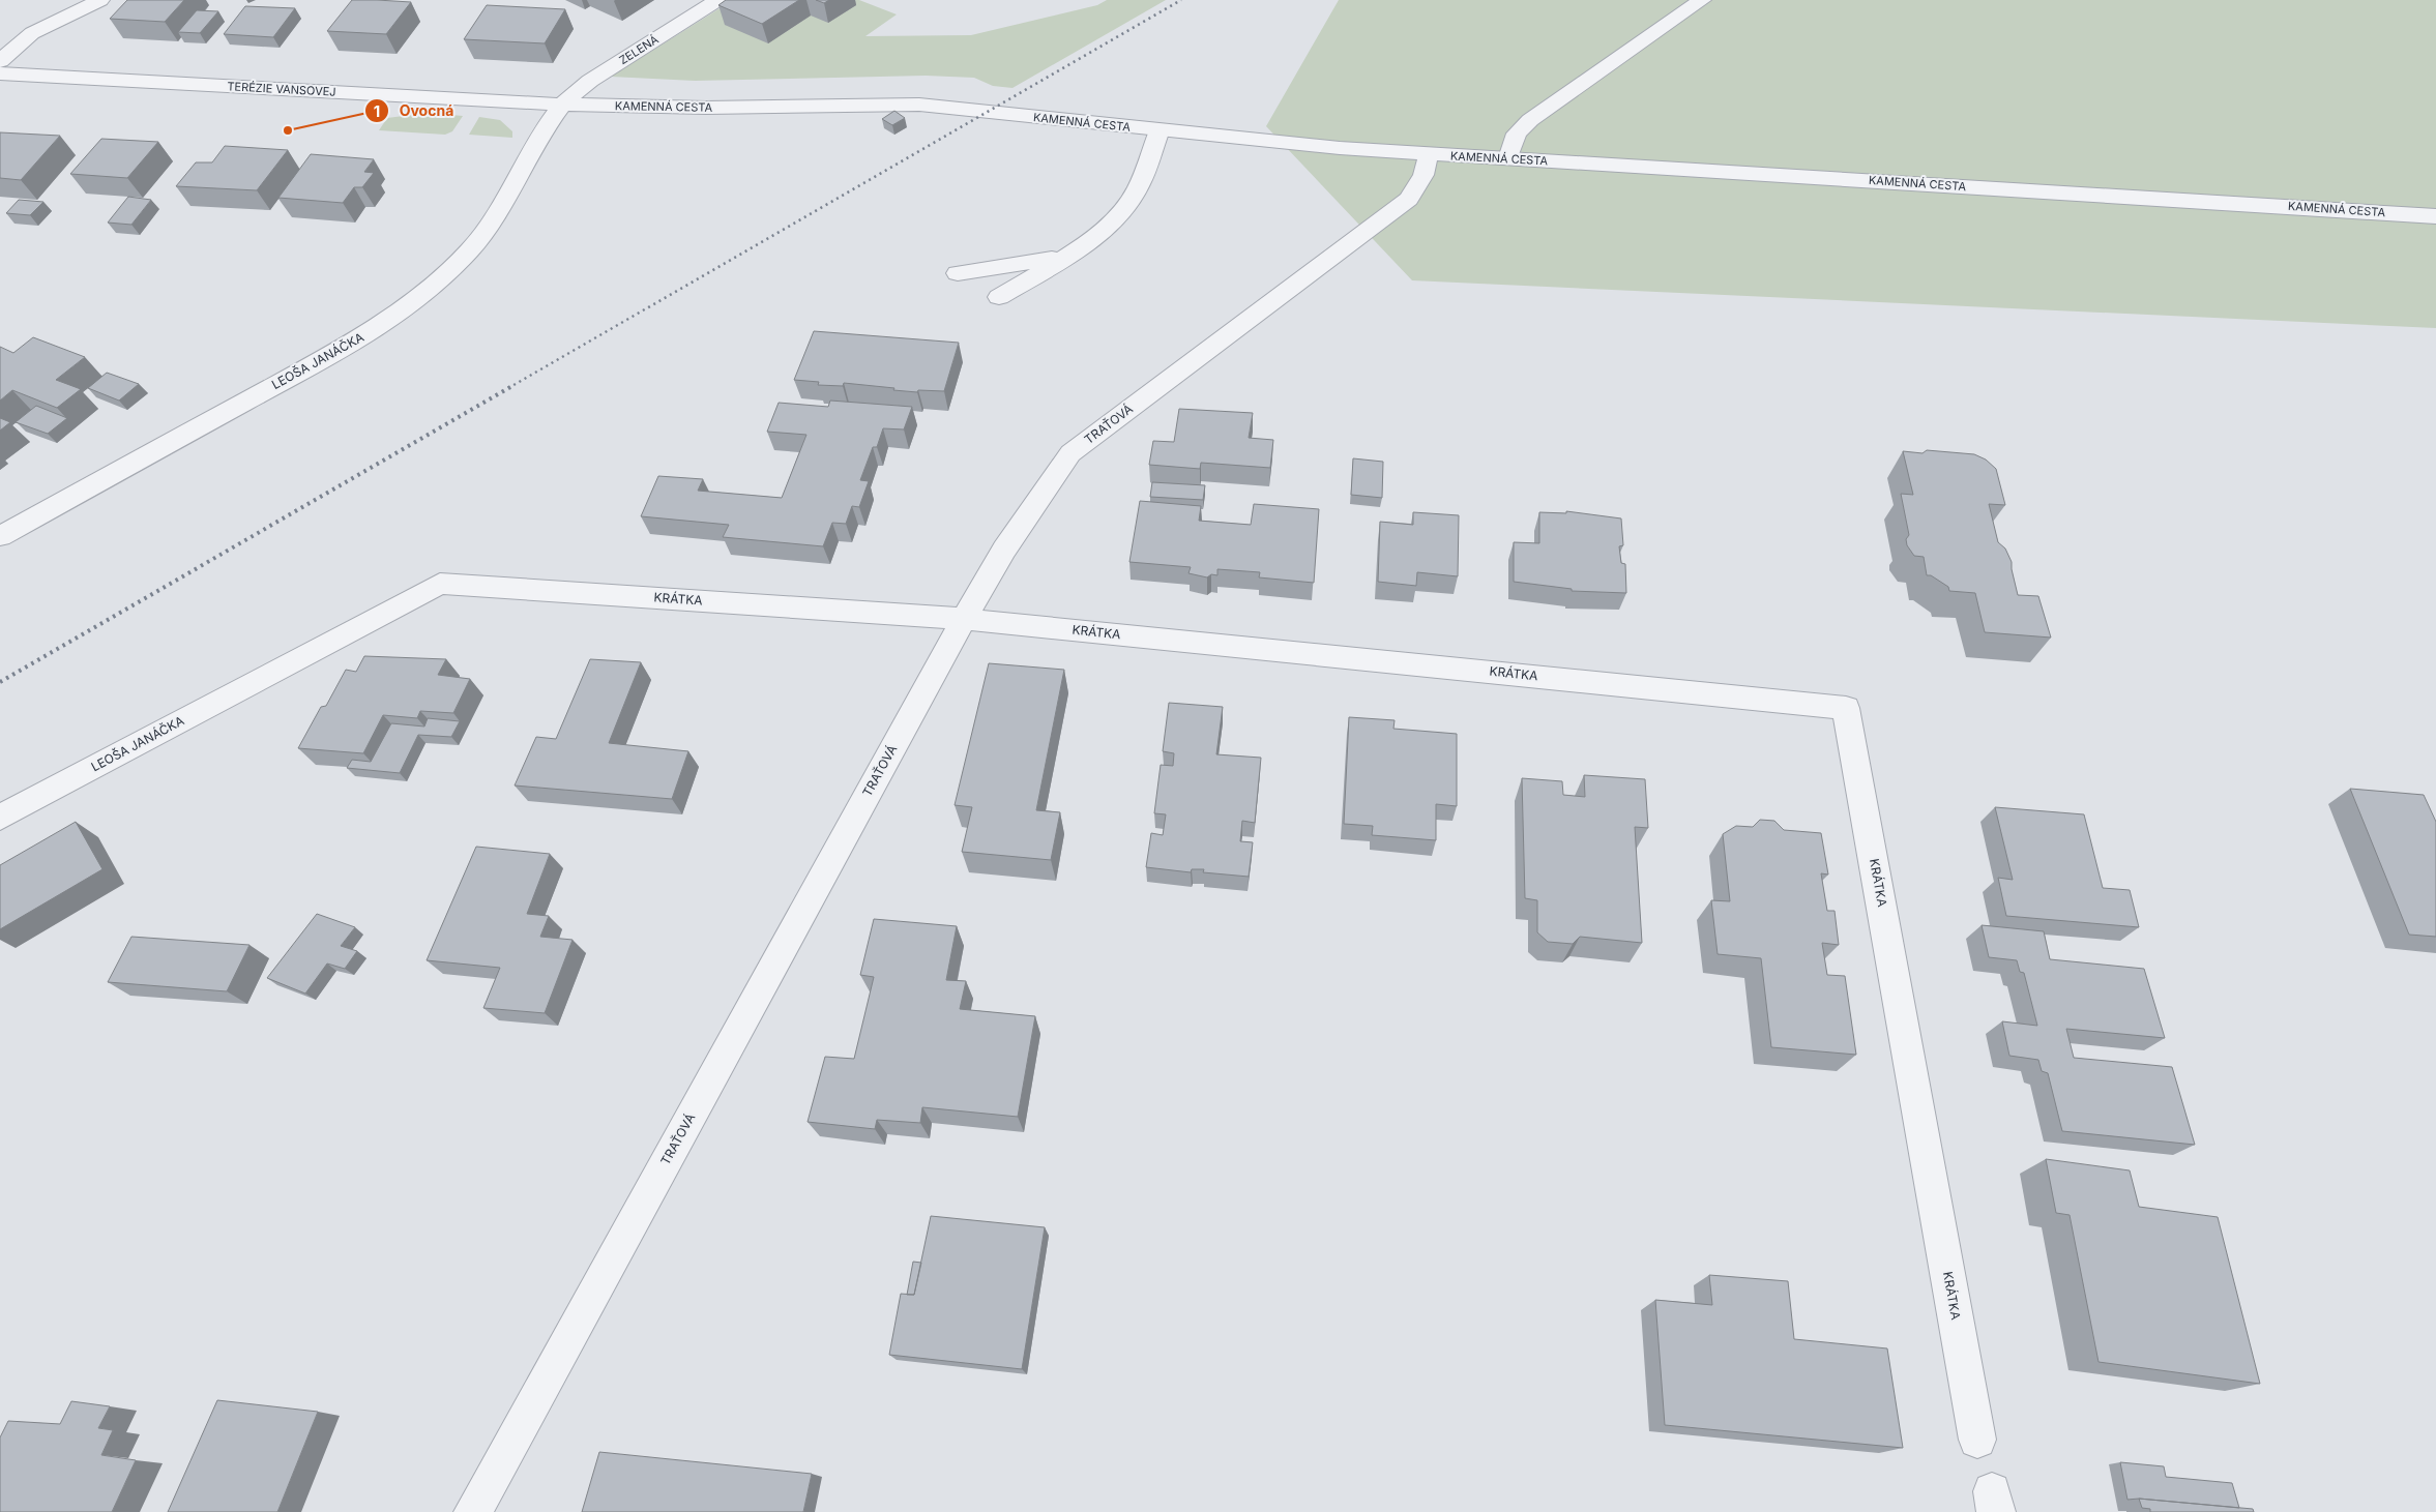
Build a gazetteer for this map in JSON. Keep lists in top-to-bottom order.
{
  "streets": {
    "street": [
      "ZELENÁ",
      "TERÉZIE VANSOVEJ",
      "KAMENNÁ CESTA",
      "LEOŠA JANÁČKA",
      "TRAŤOVÁ",
      "KRÁTKA"
    ]
  },
  "crossings": [
    ["ZELENÁ", "TERÉZIE VANSOVEJ"],
    ["ZELENÁ", "KAMENNÁ CESTA"],
    ["ZELENÁ", "LEOŠA JANÁČKA"],
    ["TERÉZIE VANSOVEJ", "KAMENNÁ CESTA"],
    ["TERÉZIE VANSOVEJ", "LEOŠA JANÁČKA"],
    ["KAMENNÁ CESTA", "LEOŠA JANÁČKA"],
    ["KAMENNÁ CESTA", "TRAŤOVÁ"],
    ["LEOŠA JANÁČKA", "KRÁTKA"],
    ["TRAŤOVÁ", "KRÁTKA"]
  ],
  "places": ["Ovocná"]
}
